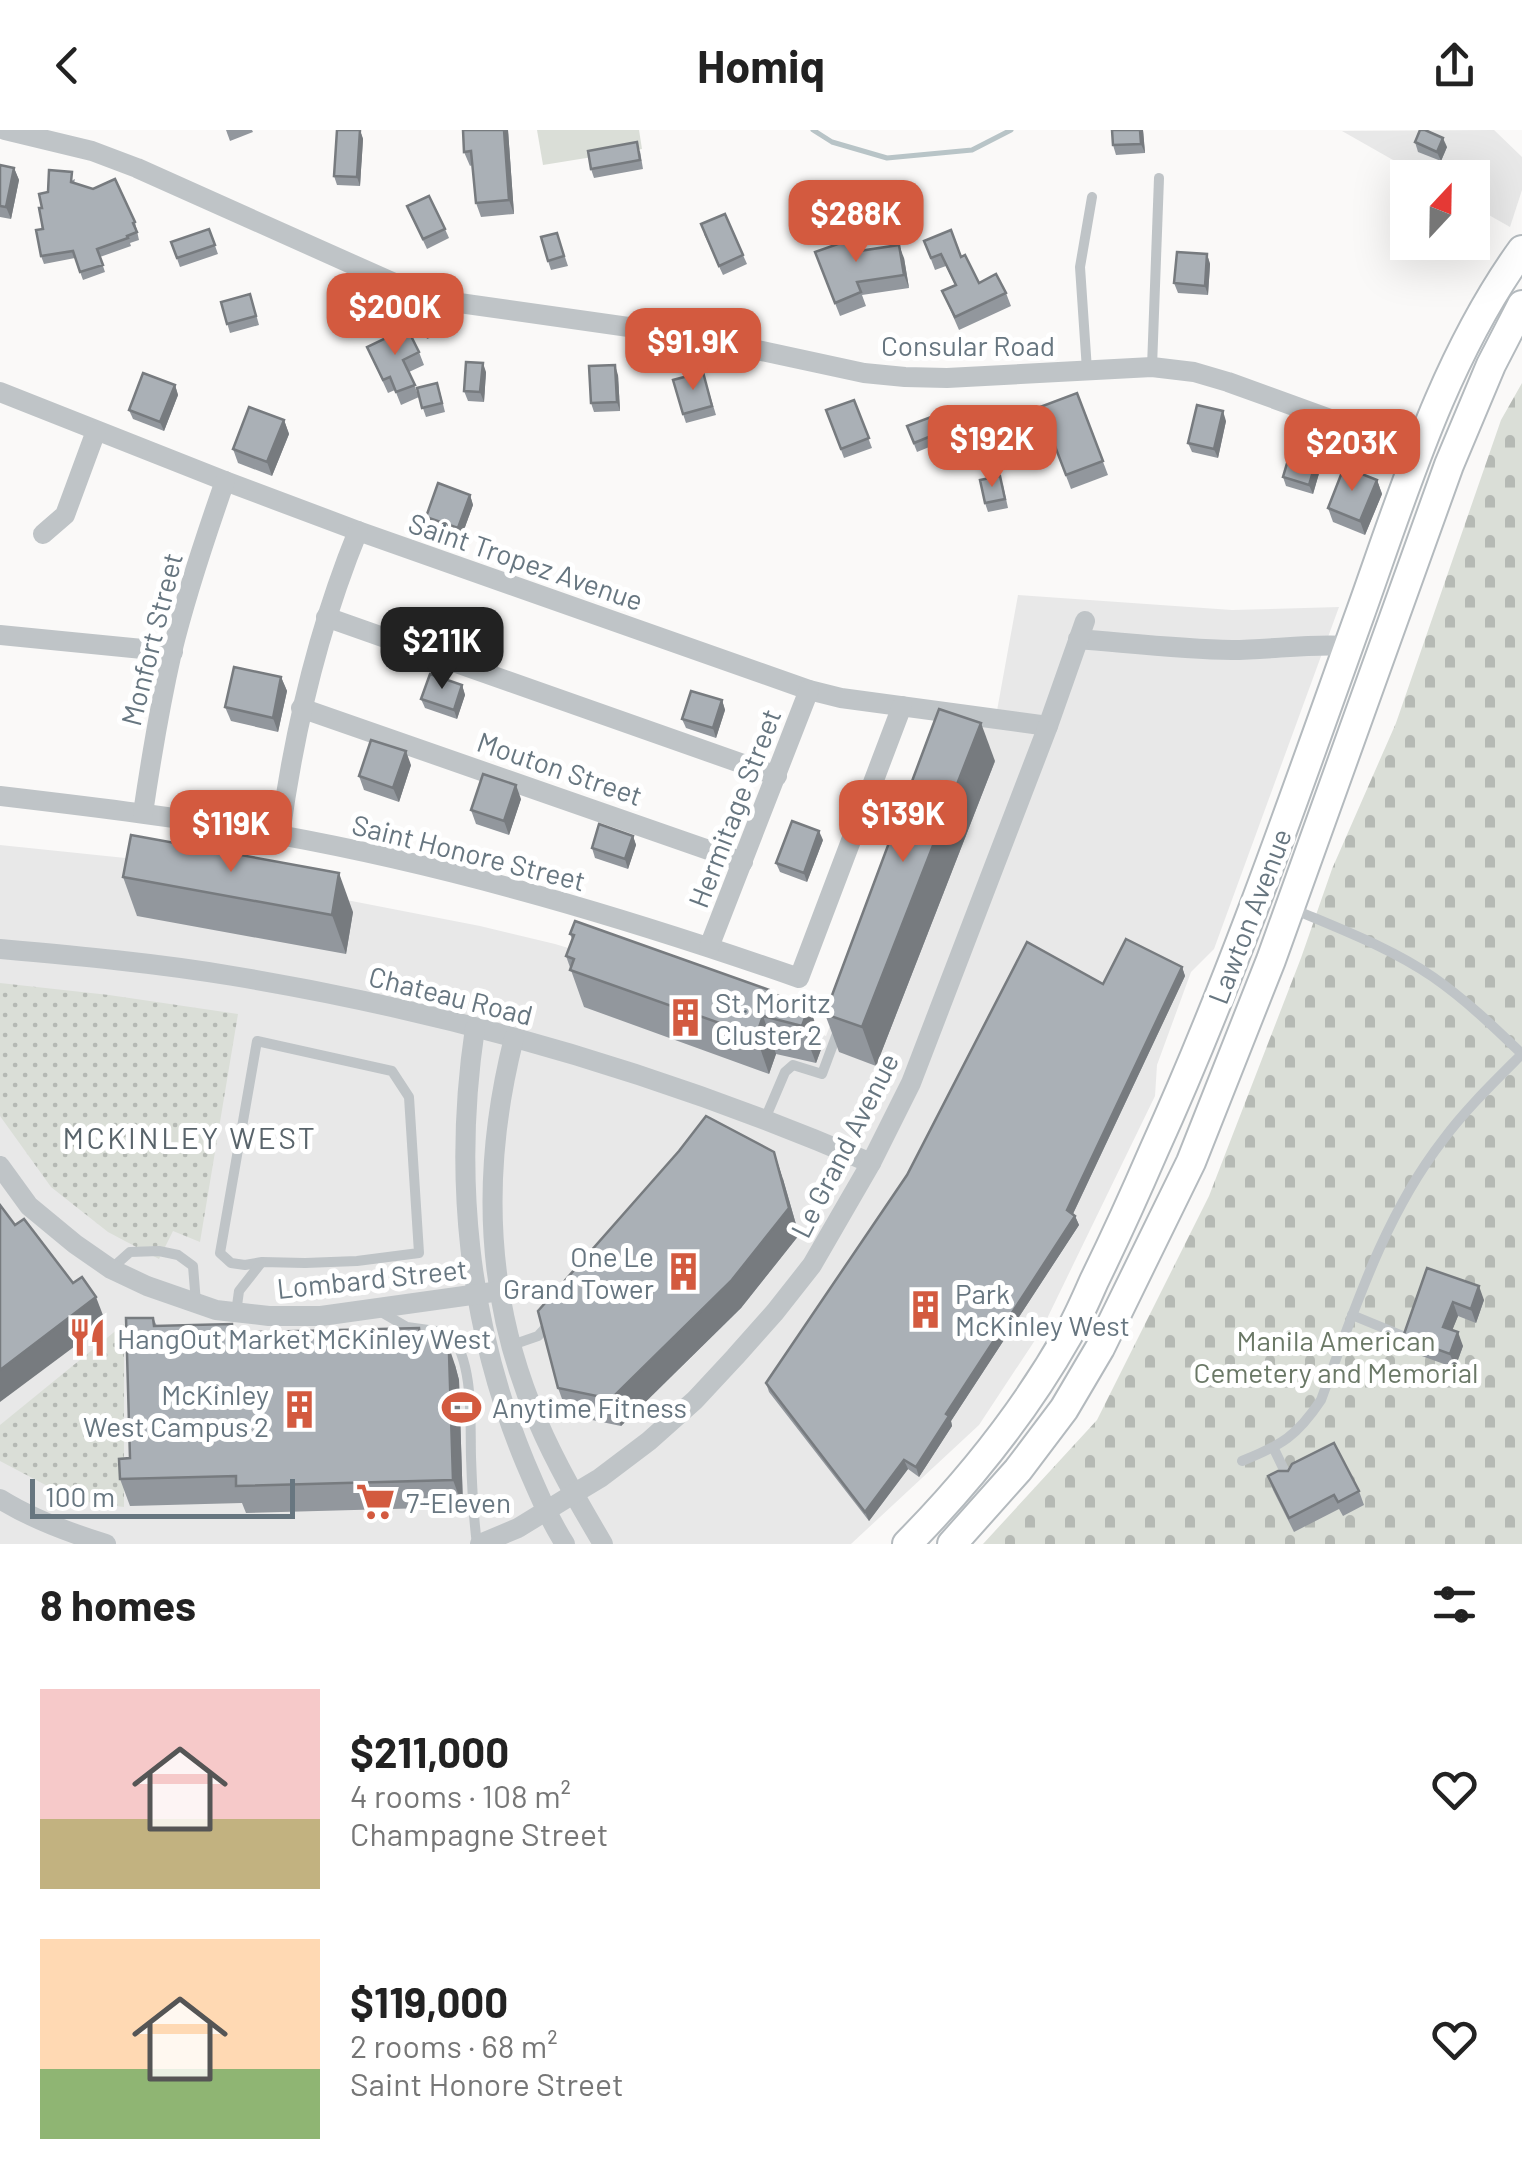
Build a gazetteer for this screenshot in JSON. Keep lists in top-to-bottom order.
{
  "streets": {
    "main road": ["Lawton Avenue"],
    "street": [
      "Consular Road",
      "Saint Tropez Avenue",
      "Monfort Street",
      "Mouton Street",
      "Hermitage Street",
      "Saint Honore Street",
      "Chateau Road",
      "Le Grand Avenue",
      "Lombard Street"
    ]
  },
  "crossings": [
    ["Consular Road", "Lawton Avenue"],
    ["Saint Tropez Avenue", "Monfort Street"],
    ["Saint Tropez Avenue", "Hermitage Street"],
    ["Saint Tropez Avenue", "Saint Honore Street"],
    ["Saint Tropez Avenue", "Le Grand Avenue"],
    ["Monfort Street", "Saint Honore Street"],
    ["Mouton Street", "Hermitage Street"],
    ["Hermitage Street", "Saint Honore Street"],
    ["Lawton Avenue", "Le Grand Avenue"],
    ["Chateau Road", "Le Grand Avenue"]
  ],
  "districts": ["MCKINLEY WEST"],
  "parks": ["Manila American Cemetery and Memorial"],
  "places": {
    "building": [
      "St. Moritz Cluster 2",
      "One Le Grand Tower",
      "Park McKinley West",
      "McKinley West Campus 2"
    ],
    "restaurant": ["HangOut Market McKinley West"],
    "sports": ["Anytime Fitness"],
    "supermarket": ["7-Eleven"]
  },
  "scale_bar": "100 m",
  "north": "top",
  "page": {
    "header": "Homiq",
    "price": [
      "$288K",
      "$200K",
      "$91.9K",
      "$192K",
      "$203K",
      "$211K",
      "$139K",
      "$119K"
    ],
    "scale": "100 m",
    "heading": "8 homes",
    "list": [
      {
        "name": "$211,000",
        "note": "4 rooms · 108 m² · Champagne Street"
      },
      {
        "name": "$119,000",
        "note": "2 rooms · 68 m² · Saint Honore Street"
      }
    ]
  }
}
